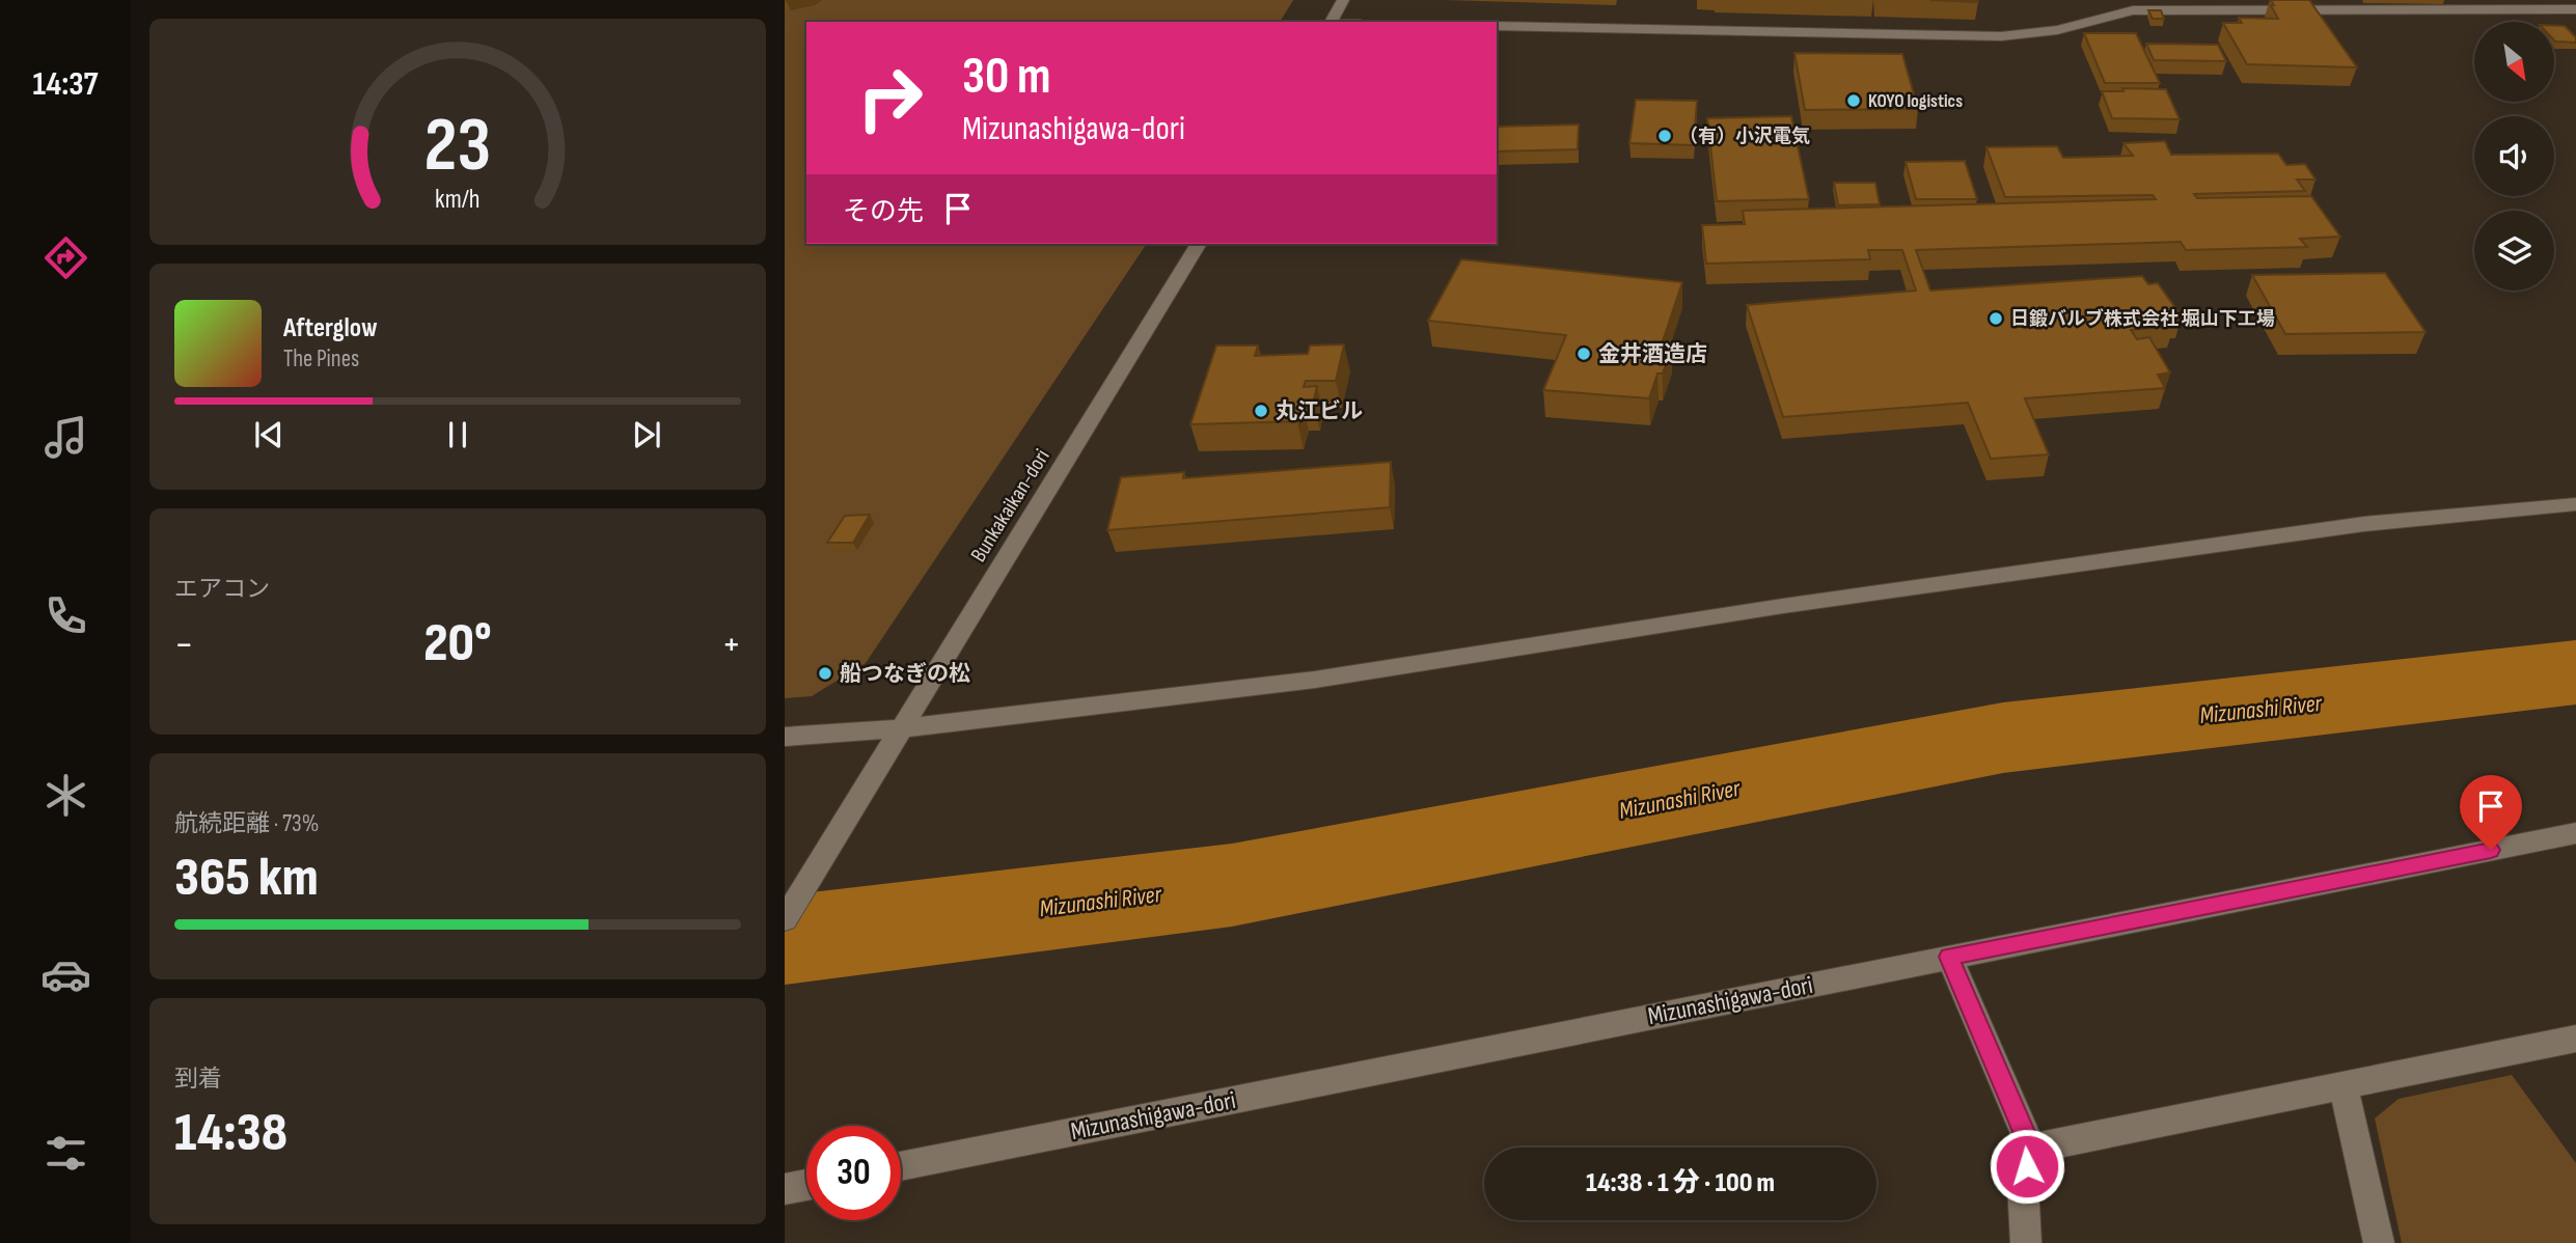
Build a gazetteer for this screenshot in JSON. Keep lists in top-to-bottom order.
{
  "streets": {
    "street": ["Bunkakaikan-dori", "Mizunashigawa-dori"]
  },
  "water": ["Mizunashi River"],
  "places": [
    "KOYO logistics",
    "（有）小沢電気",
    "日鍛バルブ株式会社 堀山下工場",
    "金井酒造店",
    "丸江ビル",
    "船つなぎの松"
  ],
  "north": "bottom right",
  "page": {
    "tabs": "14:37",
    "turn": ["30 m", "Mizunashigawa-dori"],
    "then": "その先",
    "song": ["Afterglow", "The Pines"],
    "tile": [
      "エアコン",
      ["航続距離 · 73%", "365 km"],
      ["到着", "14:38"]
    ],
    "heat": ["−", "20°", "+"],
    "limit": "30",
    "trip": "14:38 · 1 分 · 100 m",
    "gauge": ["23", "km/h"]
  }
}
